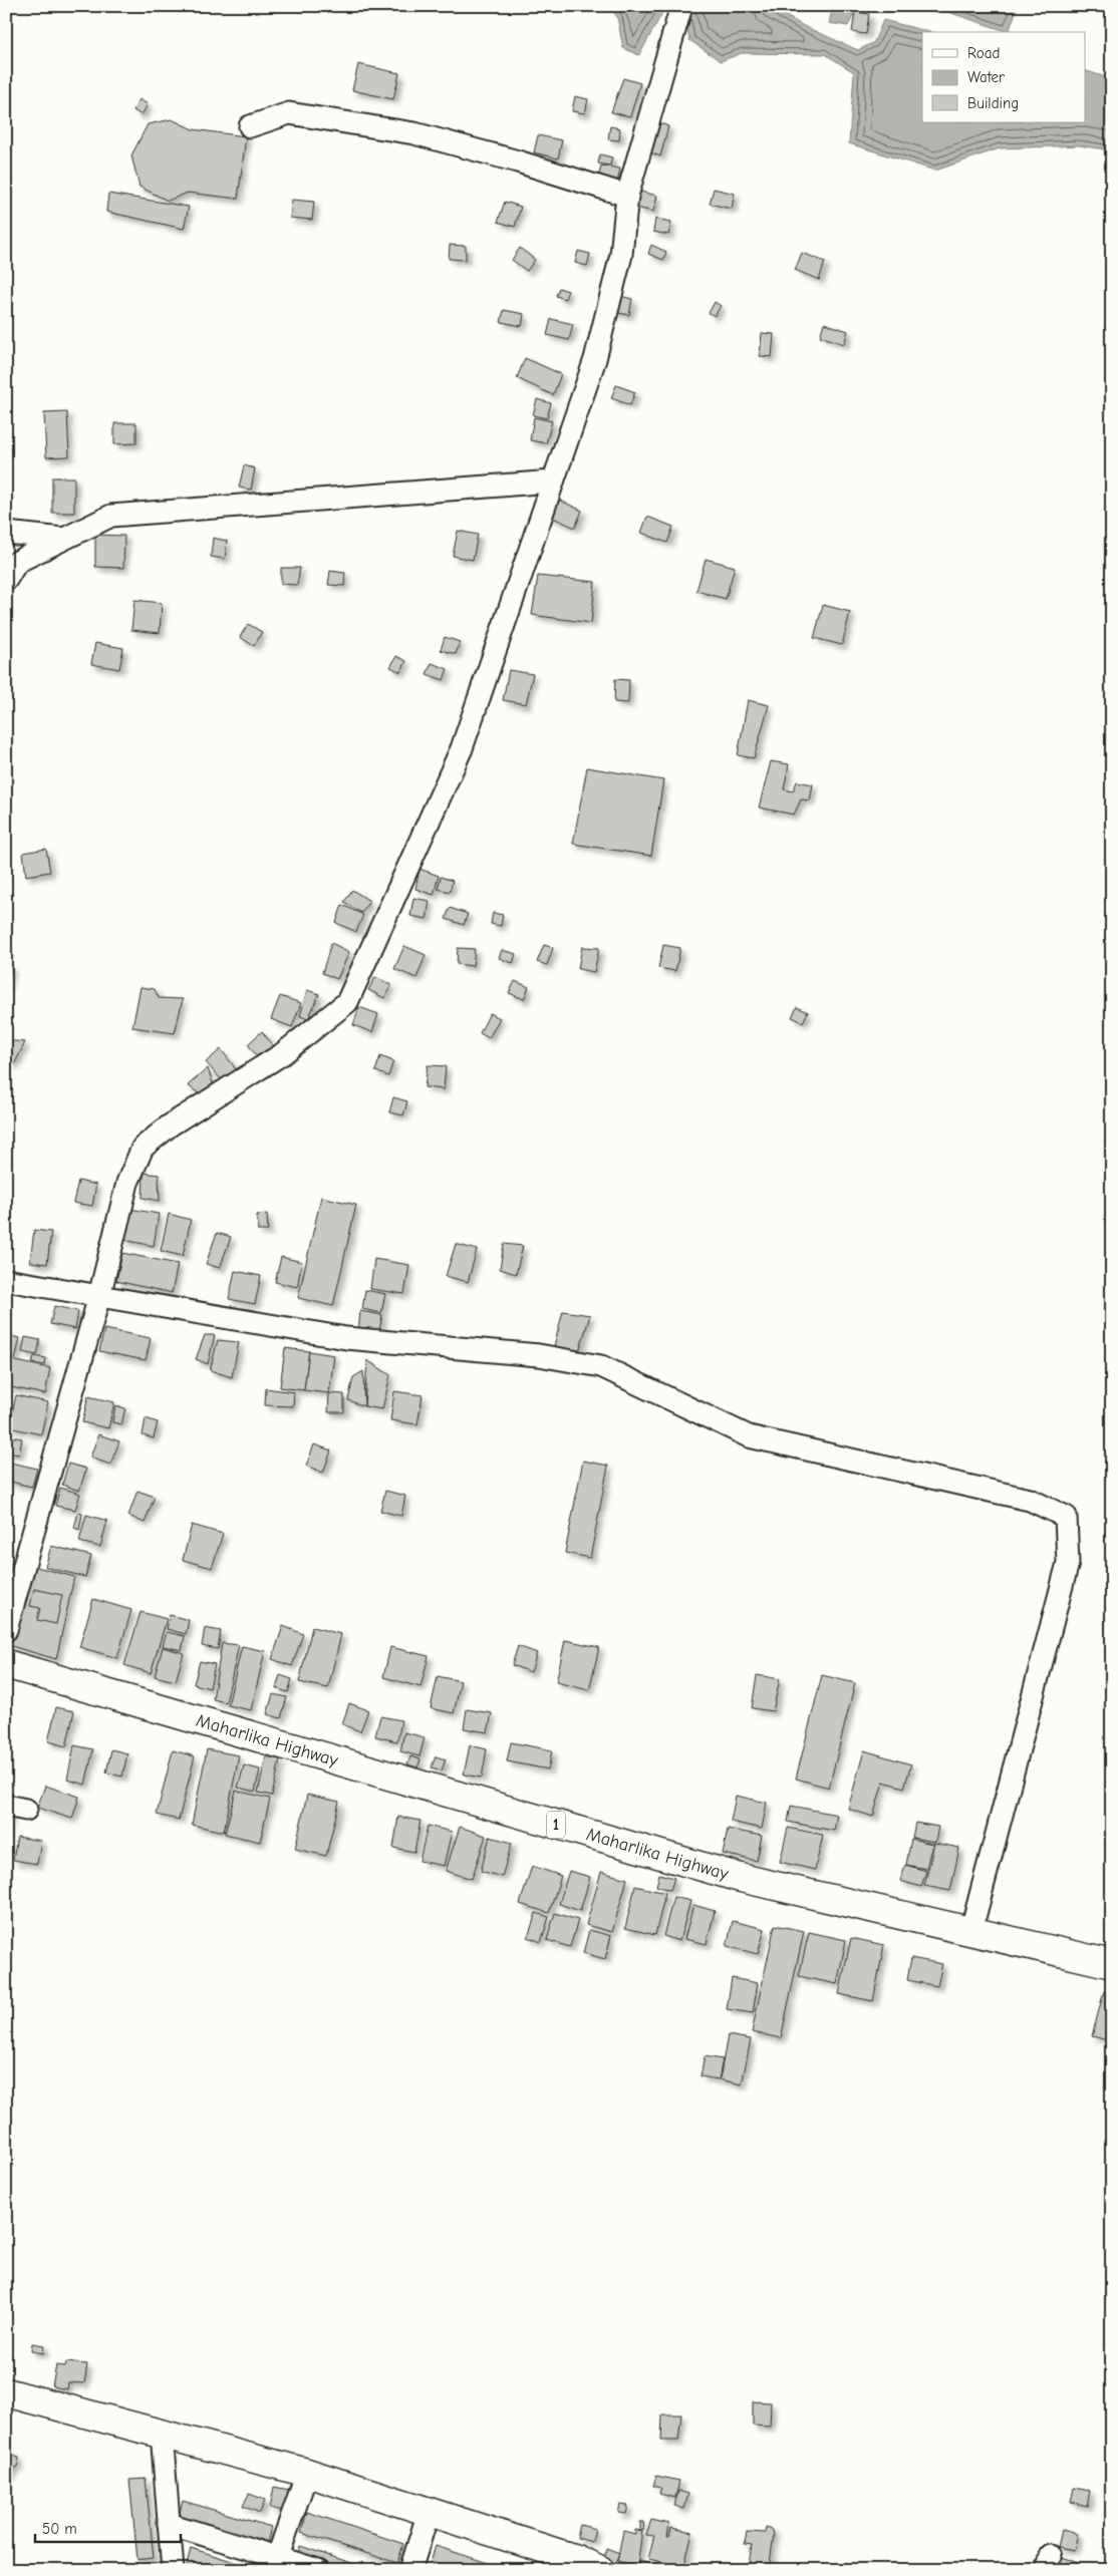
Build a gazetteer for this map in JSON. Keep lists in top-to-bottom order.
{
  "streets": {
    "main road": ["Maharlika Highway", "1"]
  },
  "legend": ["Road", "Water", "Building"],
  "scale_bar": "50 m"
}
